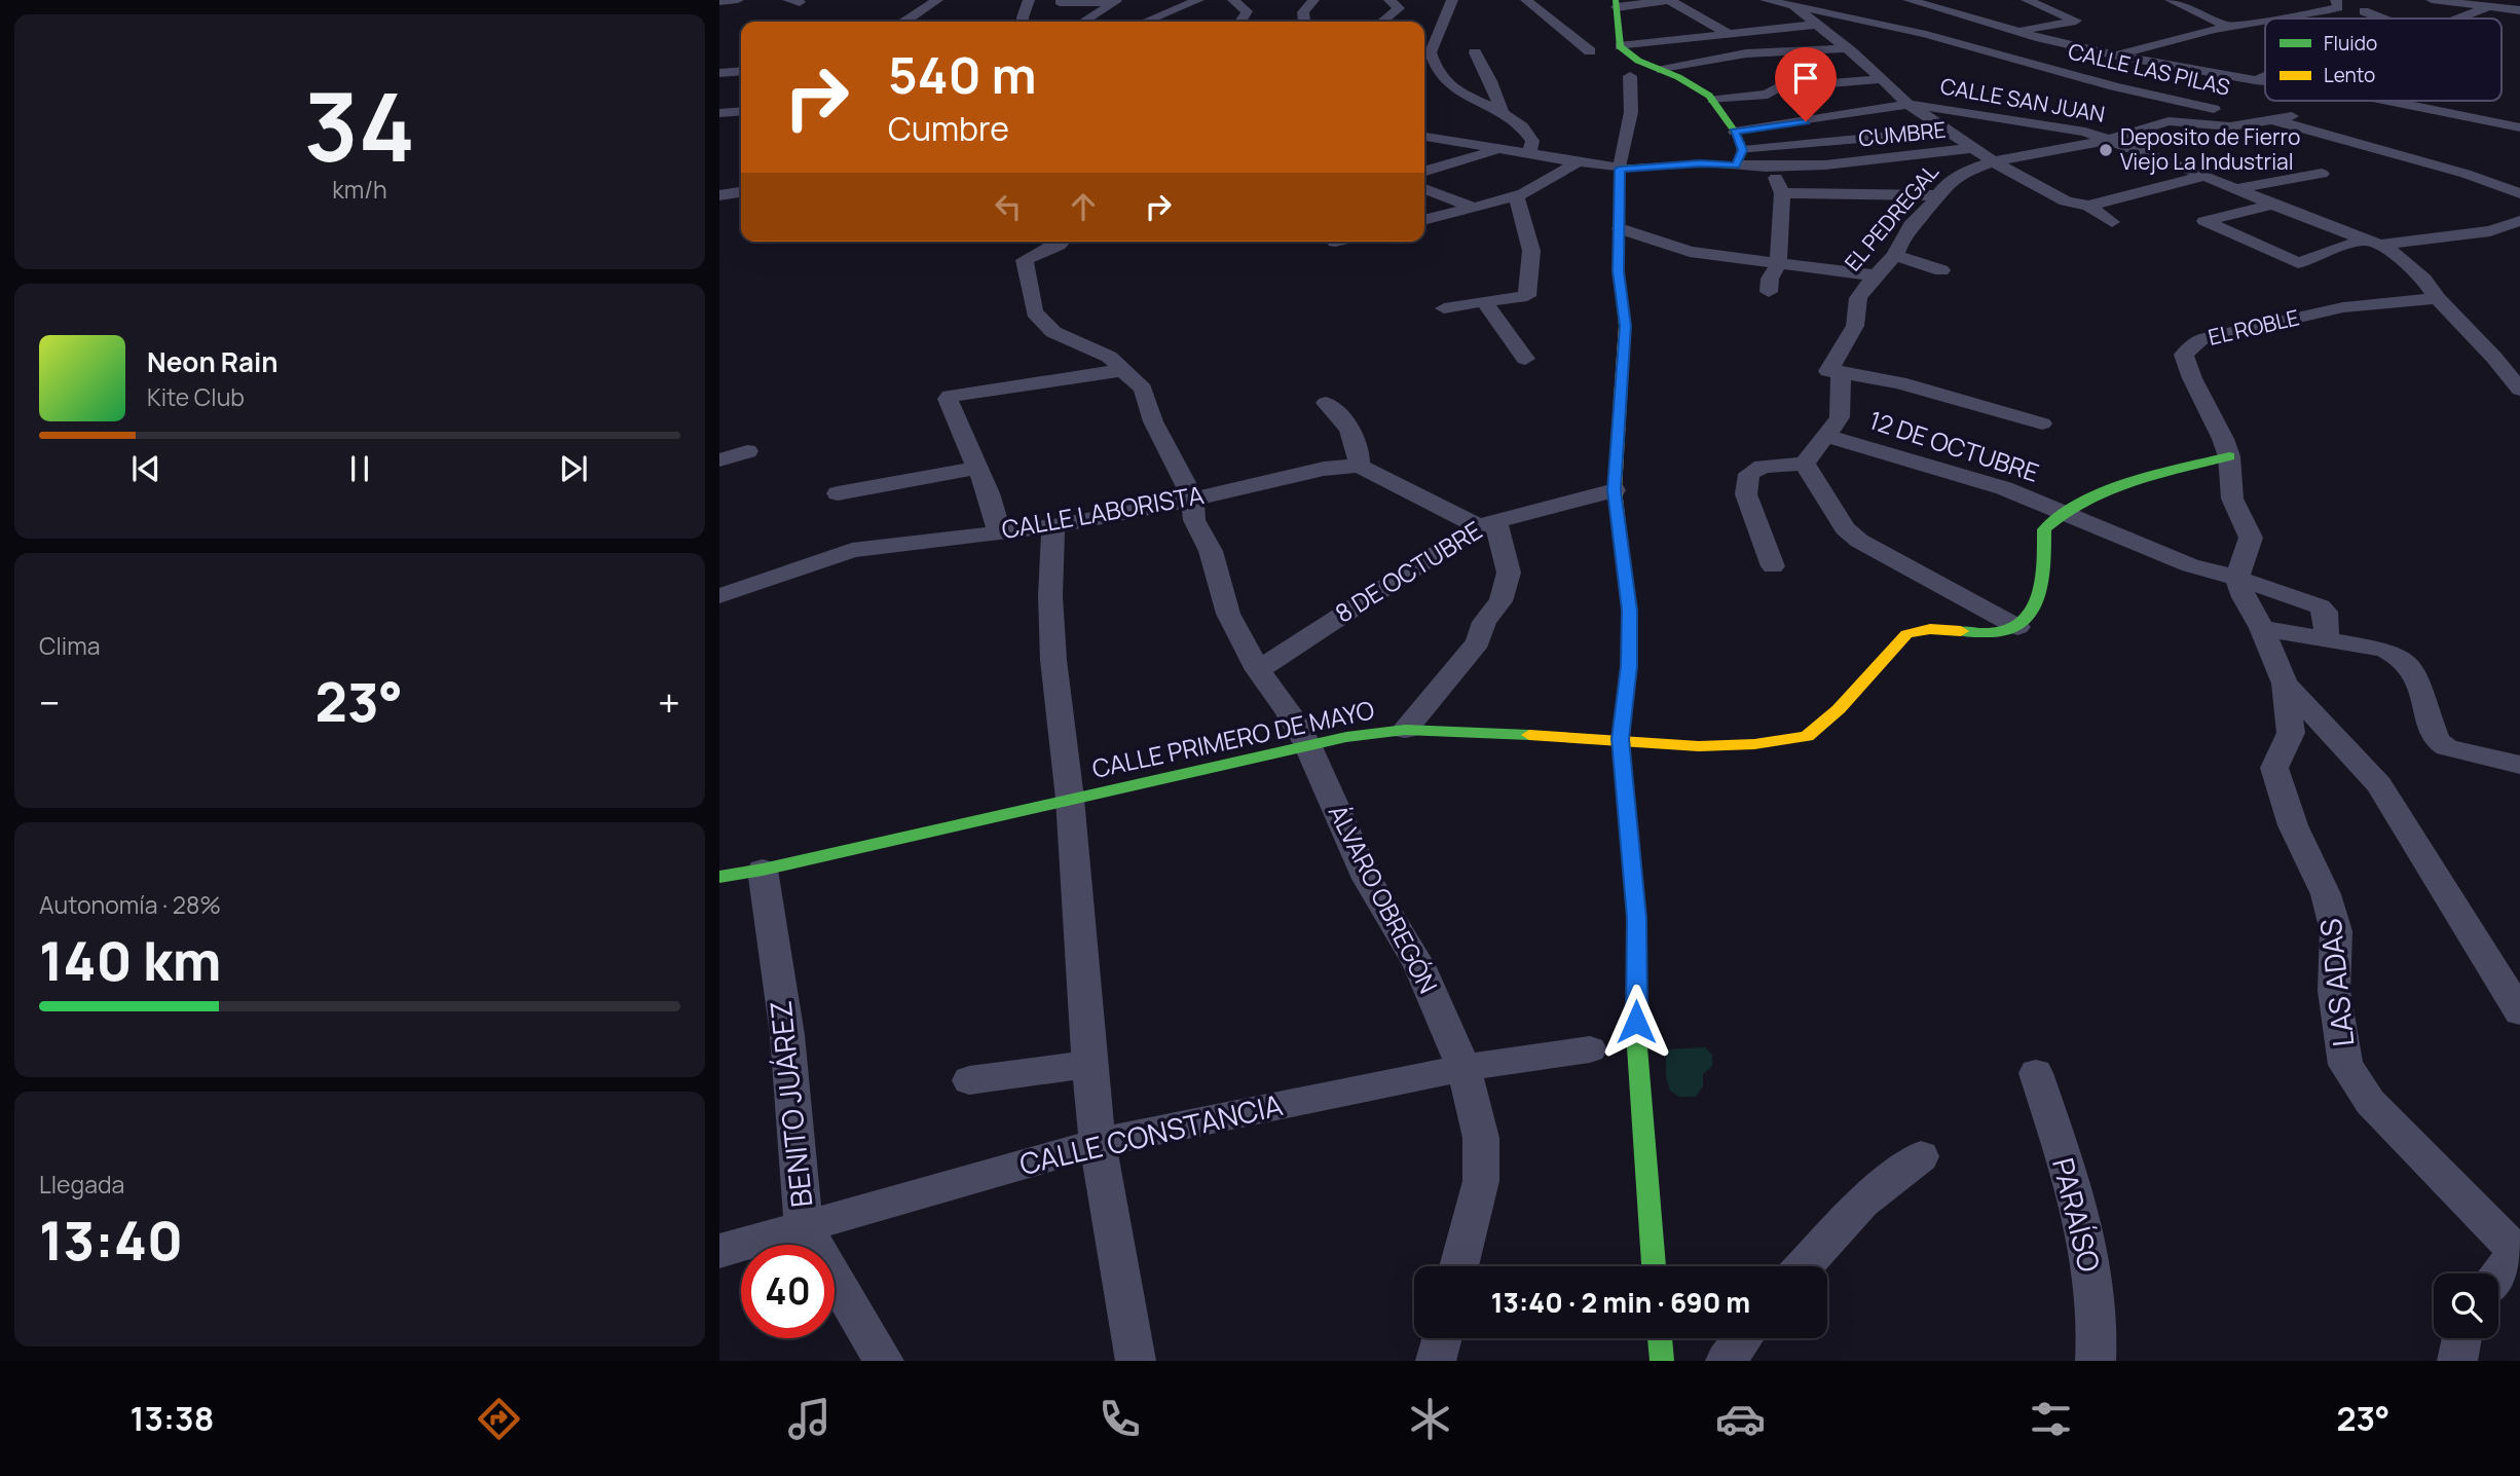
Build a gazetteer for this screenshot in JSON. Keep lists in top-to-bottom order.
{
  "streets": {
    "street": [
      "CALLE LAS PILAS",
      "CALLE SAN JUAN",
      "CUMBRE",
      "EL PEDREGAL",
      "EL ROBLE",
      "12 DE OCTUBRE",
      "CALLE LABORISTA",
      "8 DE OCTUBRE",
      "CALLE PRIMERO DE MAYO",
      "ÁLVARO OBREGÓN",
      "LAS ADAS",
      "BENITO JUÁREZ",
      "CALLE CONSTANCIA",
      "PARAÍSO"
    ]
  },
  "crossings": [
    ["CALLE LAS PILAS", "EL PEDREGAL"],
    ["CALLE SAN JUAN", "EL PEDREGAL"],
    ["CALLE SAN JUAN", "EL ROBLE"],
    ["EL PEDREGAL", "12 DE OCTUBRE"],
    ["EL ROBLE", "12 DE OCTUBRE"],
    ["EL ROBLE", "LAS ADAS"],
    ["12 DE OCTUBRE", "LAS ADAS"],
    ["CALLE LABORISTA", "ÁLVARO OBREGÓN"],
    ["8 DE OCTUBRE", "ÁLVARO OBREGÓN"],
    ["CALLE PRIMERO DE MAYO", "ÁLVARO OBREGÓN"],
    ["CALLE PRIMERO DE MAYO", "BENITO JUÁREZ"],
    ["ÁLVARO OBREGÓN", "CALLE CONSTANCIA"],
    ["BENITO JUÁREZ", "CALLE CONSTANCIA"]
  ],
  "places": ["Deposito de Fierro Viejo La Industrial"],
  "legend": ["Fluido", "Lento"],
  "page": {
    "tile": [
      ["34", "km/h"],
      "Clima",
      ["Autonomía · 28%", "140 km"],
      ["Llegada", "13:40"]
    ],
    "turn": ["540 m", "Cumbre"],
    "song": ["Neon Rain", "Kite Club"],
    "heat": ["−", "23°", "+"],
    "limit": "40",
    "trip": "13:40 · 2 min · 690 m",
    "tabs": ["13:38", "23°"]
  }
}
